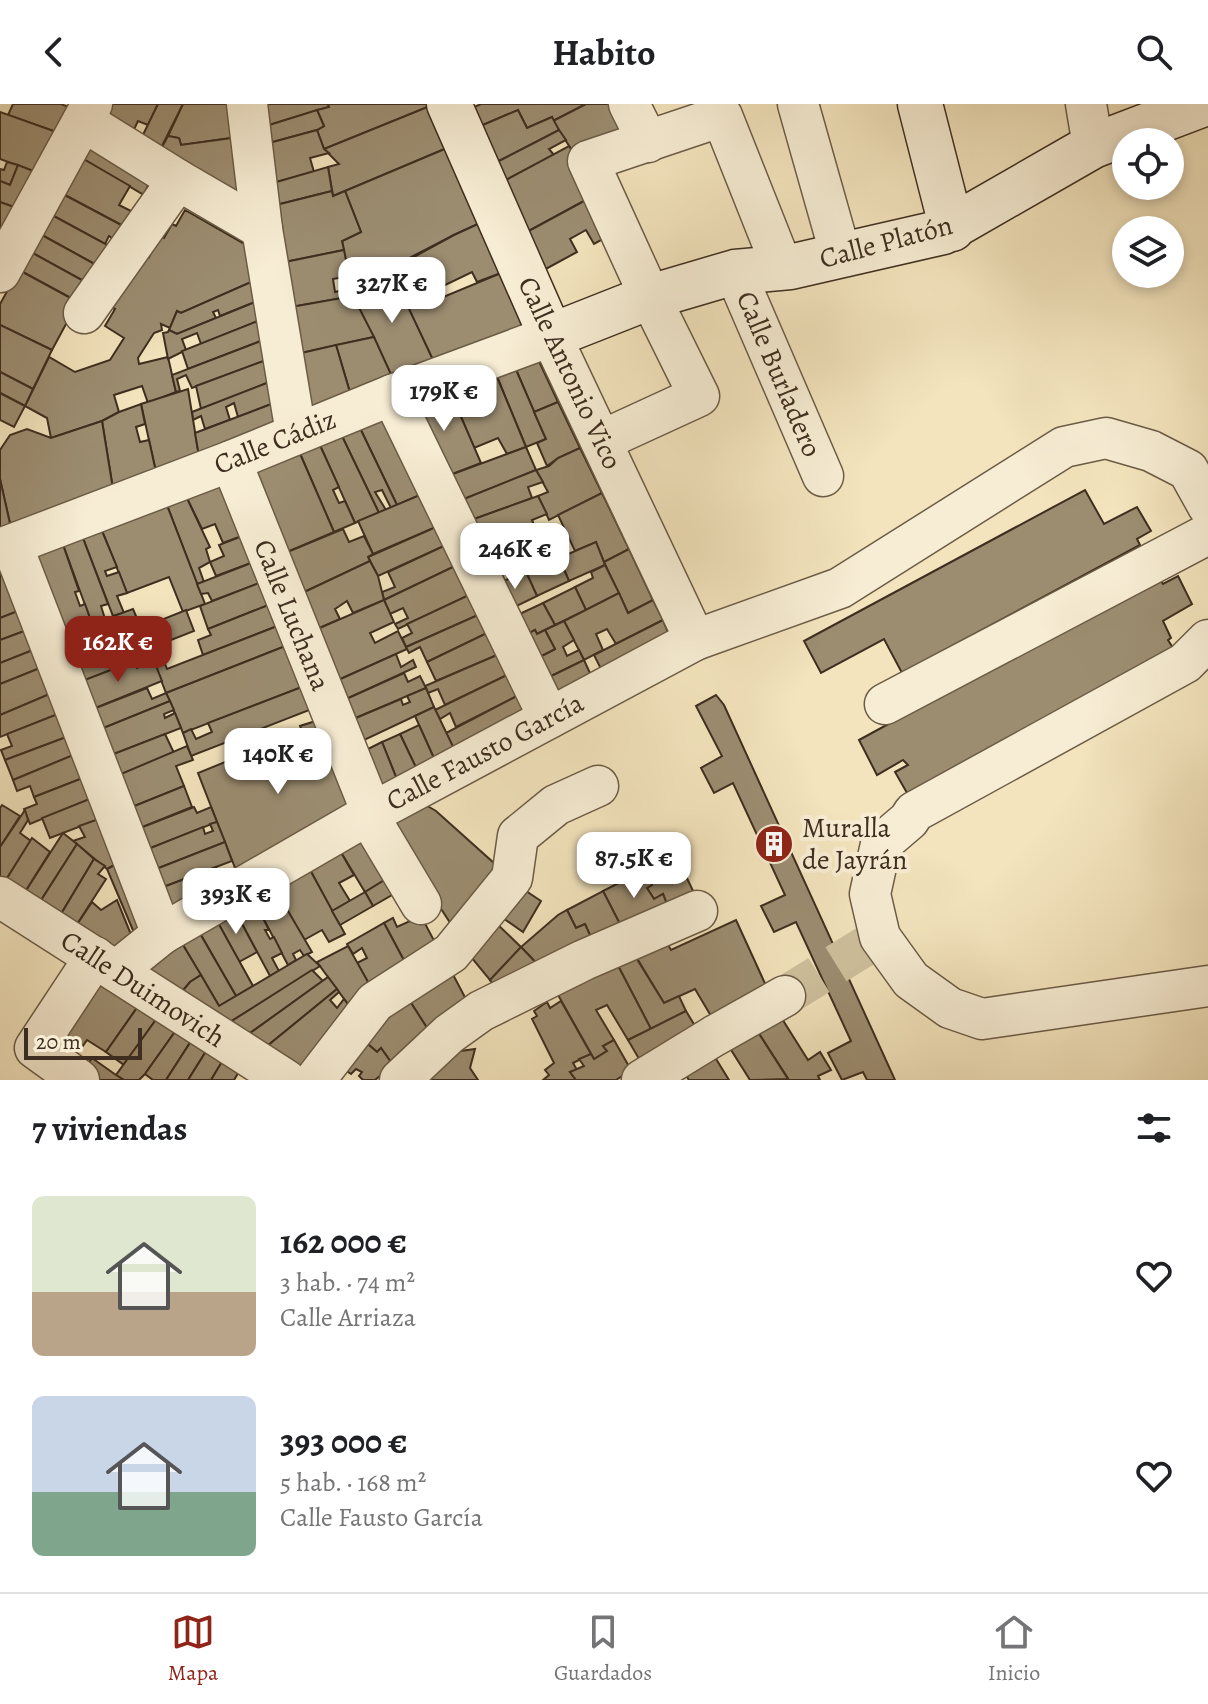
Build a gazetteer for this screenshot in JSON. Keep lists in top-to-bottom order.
{
  "streets": {
    "street": [
      "Calle Platón",
      "Calle Antonio Vico",
      "Calle Burladero",
      "Calle Cádiz",
      "Calle Luchana",
      "Calle Fausto García",
      "Calle Duimovich"
    ]
  },
  "crossings": [
    ["Calle Platón", "Calle Antonio Vico"],
    ["Calle Platón", "Calle Burladero"],
    ["Calle Platón", "Calle Cádiz"],
    ["Calle Antonio Vico", "Calle Cádiz"],
    ["Calle Antonio Vico", "Calle Fausto García"],
    ["Calle Cádiz", "Calle Luchana"],
    ["Calle Luchana", "Calle Fausto García"],
    ["Calle Fausto García", "Calle Duimovich"]
  ],
  "places": {
    "building": ["Muralla de Jayrán"]
  },
  "scale_bar": "20 m",
  "page": {
    "header": "Habito",
    "price": [
      "327K €",
      "179K €",
      "246K €",
      "162K €",
      "140K €",
      "87.5K €",
      "393K €"
    ],
    "scale": "20 m",
    "heading": "7 viviendas",
    "list": [
      {
        "name": "162 000 €",
        "note": "3 hab. · 74 m² · Calle Arriaza"
      },
      {
        "name": "393 000 €",
        "note": "5 hab. · 168 m² · Calle Fausto García"
      }
    ],
    "tabs": ["Mapa", "Guardados", "Inicio"]
  }
}
